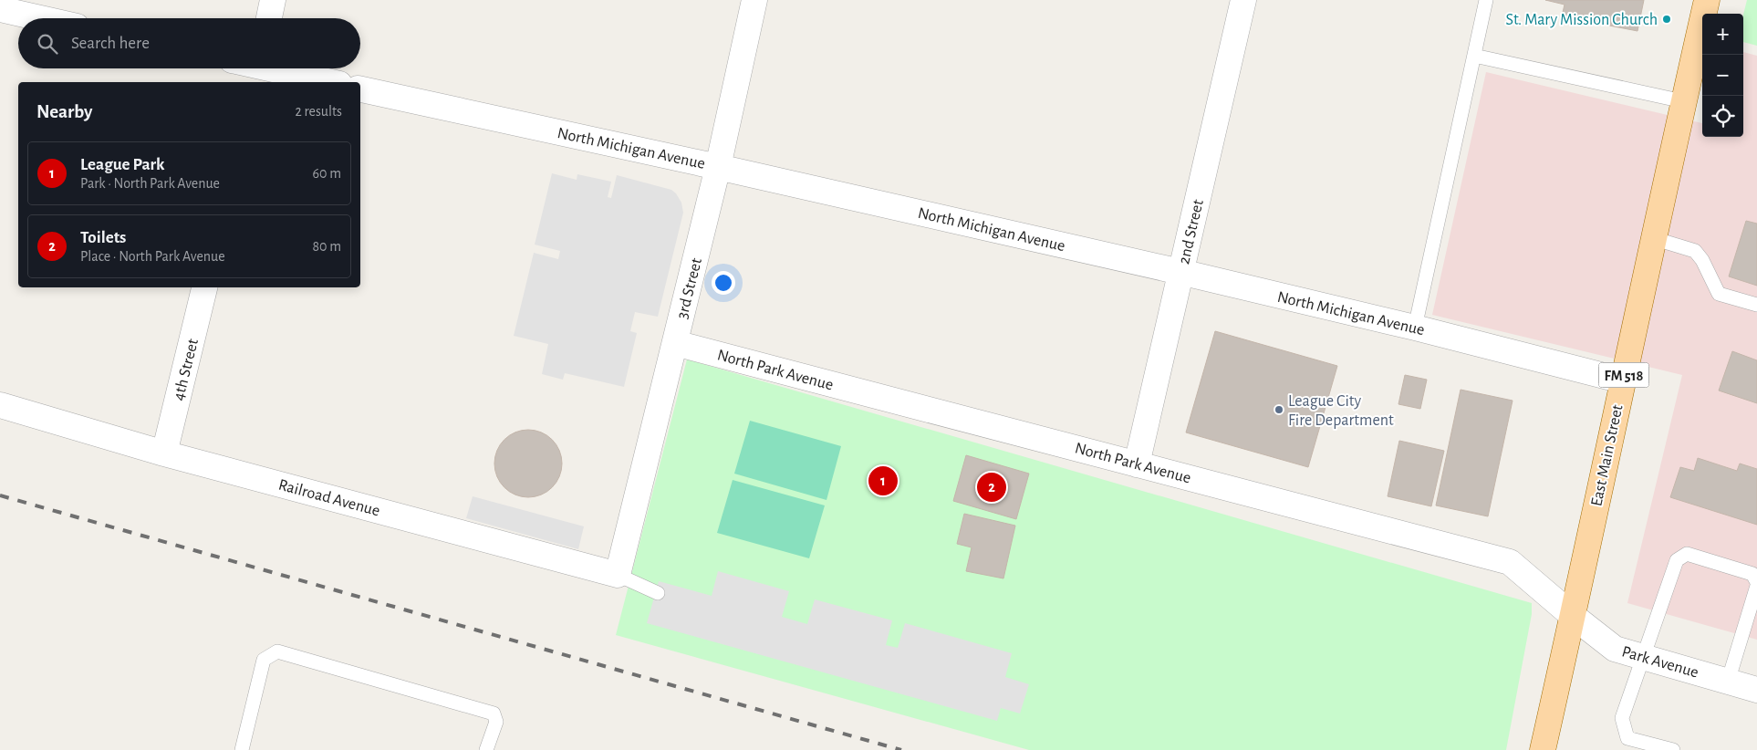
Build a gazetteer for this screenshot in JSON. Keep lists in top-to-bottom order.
{
  "streets": {
    "main road": ["FM 518", "East Main Street"],
    "street": [
      "North Michigan Avenue",
      "2nd Street",
      "3rd Street",
      "4th Street",
      "North Park Avenue",
      "Railroad Avenue",
      "Park Avenue"
    ]
  },
  "crossings": [
    ["North Michigan Avenue", "2nd Street"],
    ["North Michigan Avenue", "3rd Street"],
    ["North Michigan Avenue", "East Main Street"],
    ["2nd Street", "North Park Avenue"],
    ["3rd Street", "North Park Avenue"],
    ["3rd Street", "Railroad Avenue"],
    ["4th Street", "Railroad Avenue"],
    ["North Park Avenue", "East Main Street"],
    ["North Park Avenue", "Park Avenue"],
    ["East Main Street", "Park Avenue"]
  ],
  "places": ["St. Mary Mission Church", "League City Fire Department"],
  "page": {
    "map_buttons": ["+", "−"],
    "search": "Search here",
    "heading": ["Nearby", "2 results"],
    "list": [
      {
        "mark": "1",
        "name": "League Park",
        "note": "Park · North Park Avenue",
        "value": "60 m"
      },
      {
        "mark": "2",
        "name": "Toilets",
        "note": "Place · North Park Avenue",
        "value": "80 m"
      }
    ],
    "pins": ["1", "2"]
  }
}
